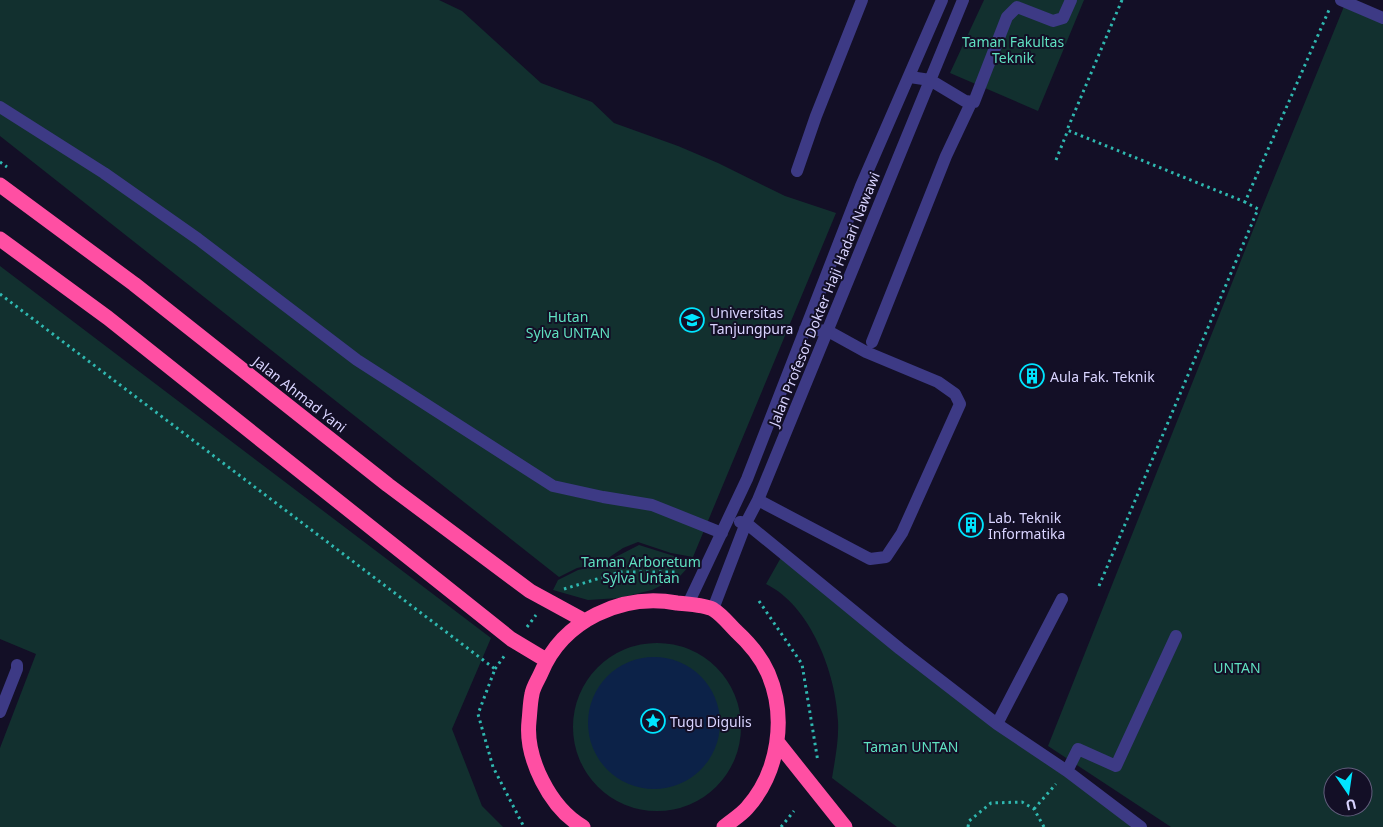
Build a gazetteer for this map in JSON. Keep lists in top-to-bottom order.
{
  "streets": {
    "highway": ["Jalan Ahmad Yani"],
    "street": ["Jalan Profesor Dokter Haji Hadari Nawawi"]
  },
  "parks": [
    "Taman Fakultas Teknik",
    "Hutan Sylva UNTAN",
    "Taman Arboretum Sylva Untan",
    "UNTAN",
    "Taman UNTAN"
  ],
  "places": {
    "school or university": ["Universitas Tanjungpura"],
    "building": ["Aula Fak. Teknik", "Lab. Teknik Informatika"],
    "place": ["Tugu Digulis"]
  },
  "north": "bottom"
}
